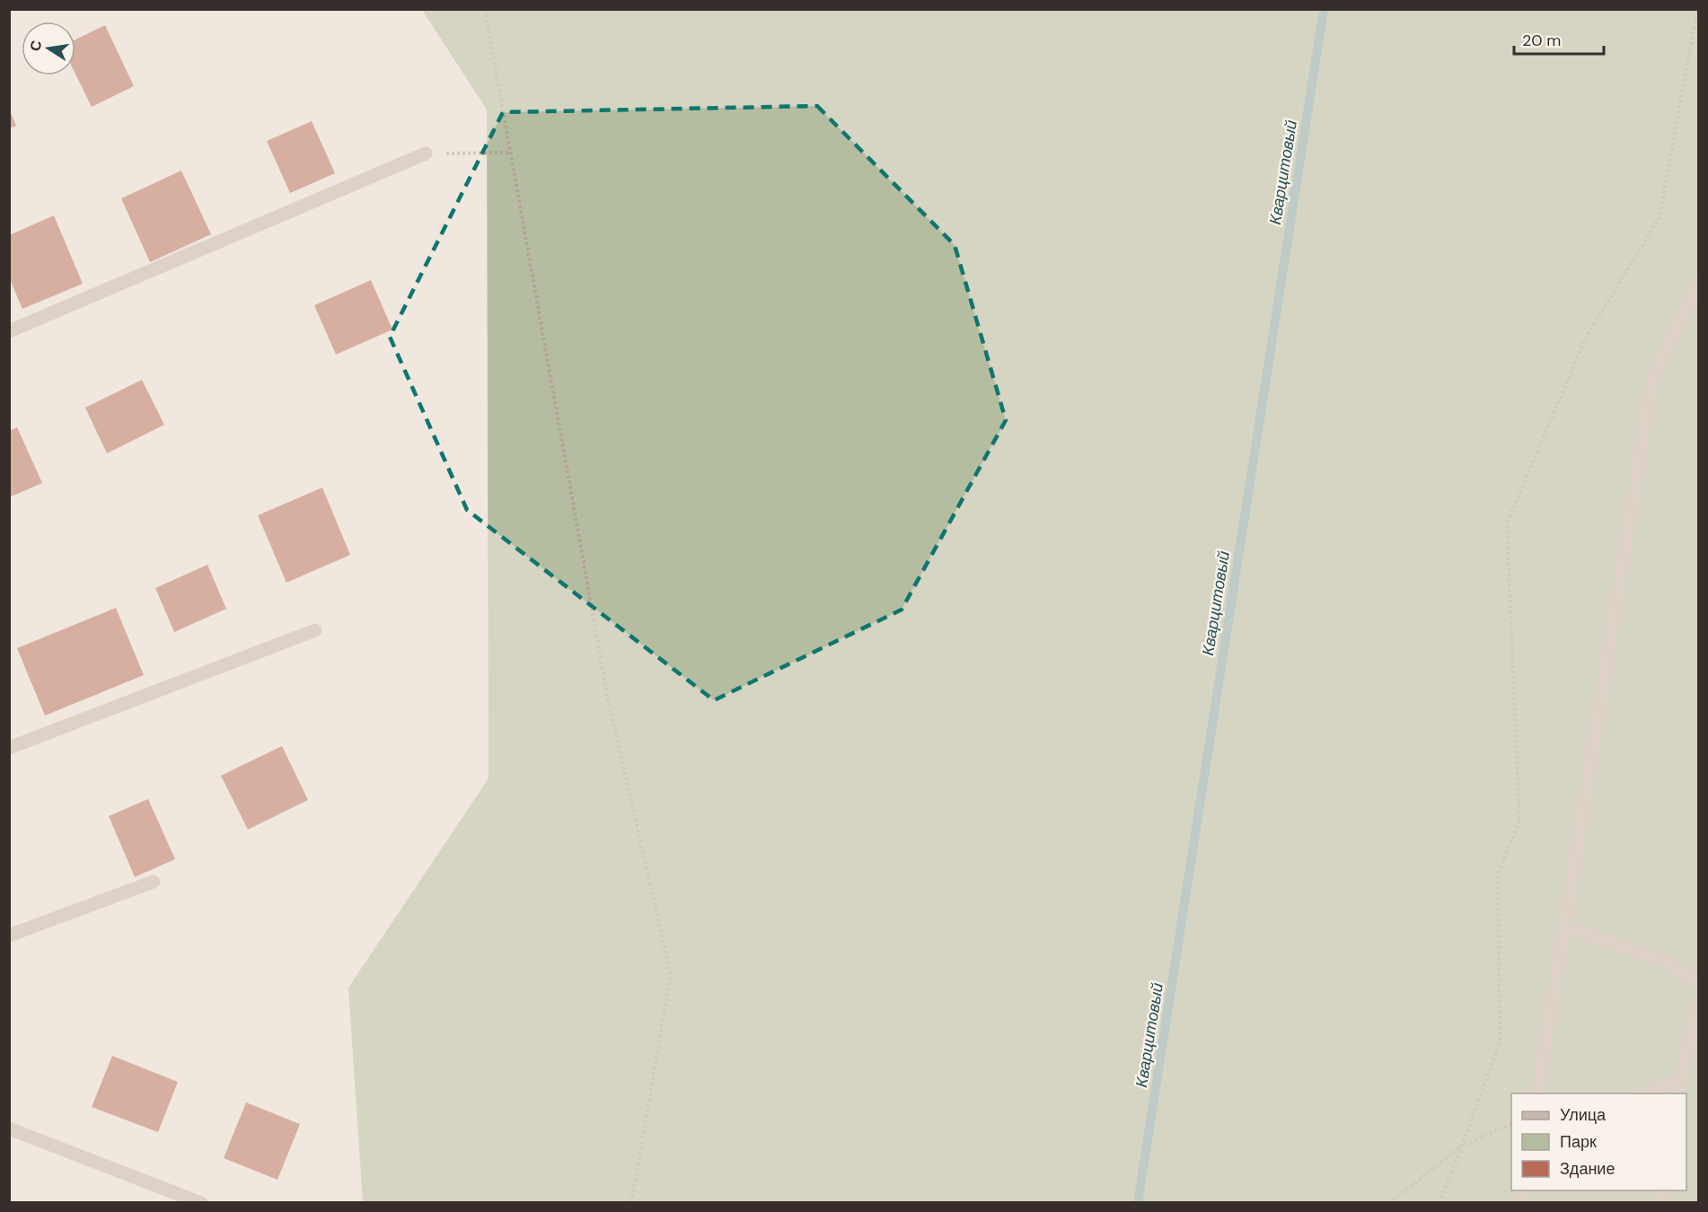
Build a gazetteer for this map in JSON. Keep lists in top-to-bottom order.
{
  "water": ["Кварцитовый"],
  "legend": ["Улица", "Парк", "Здание"],
  "scale_bar": "20 m",
  "north": "left"
}
